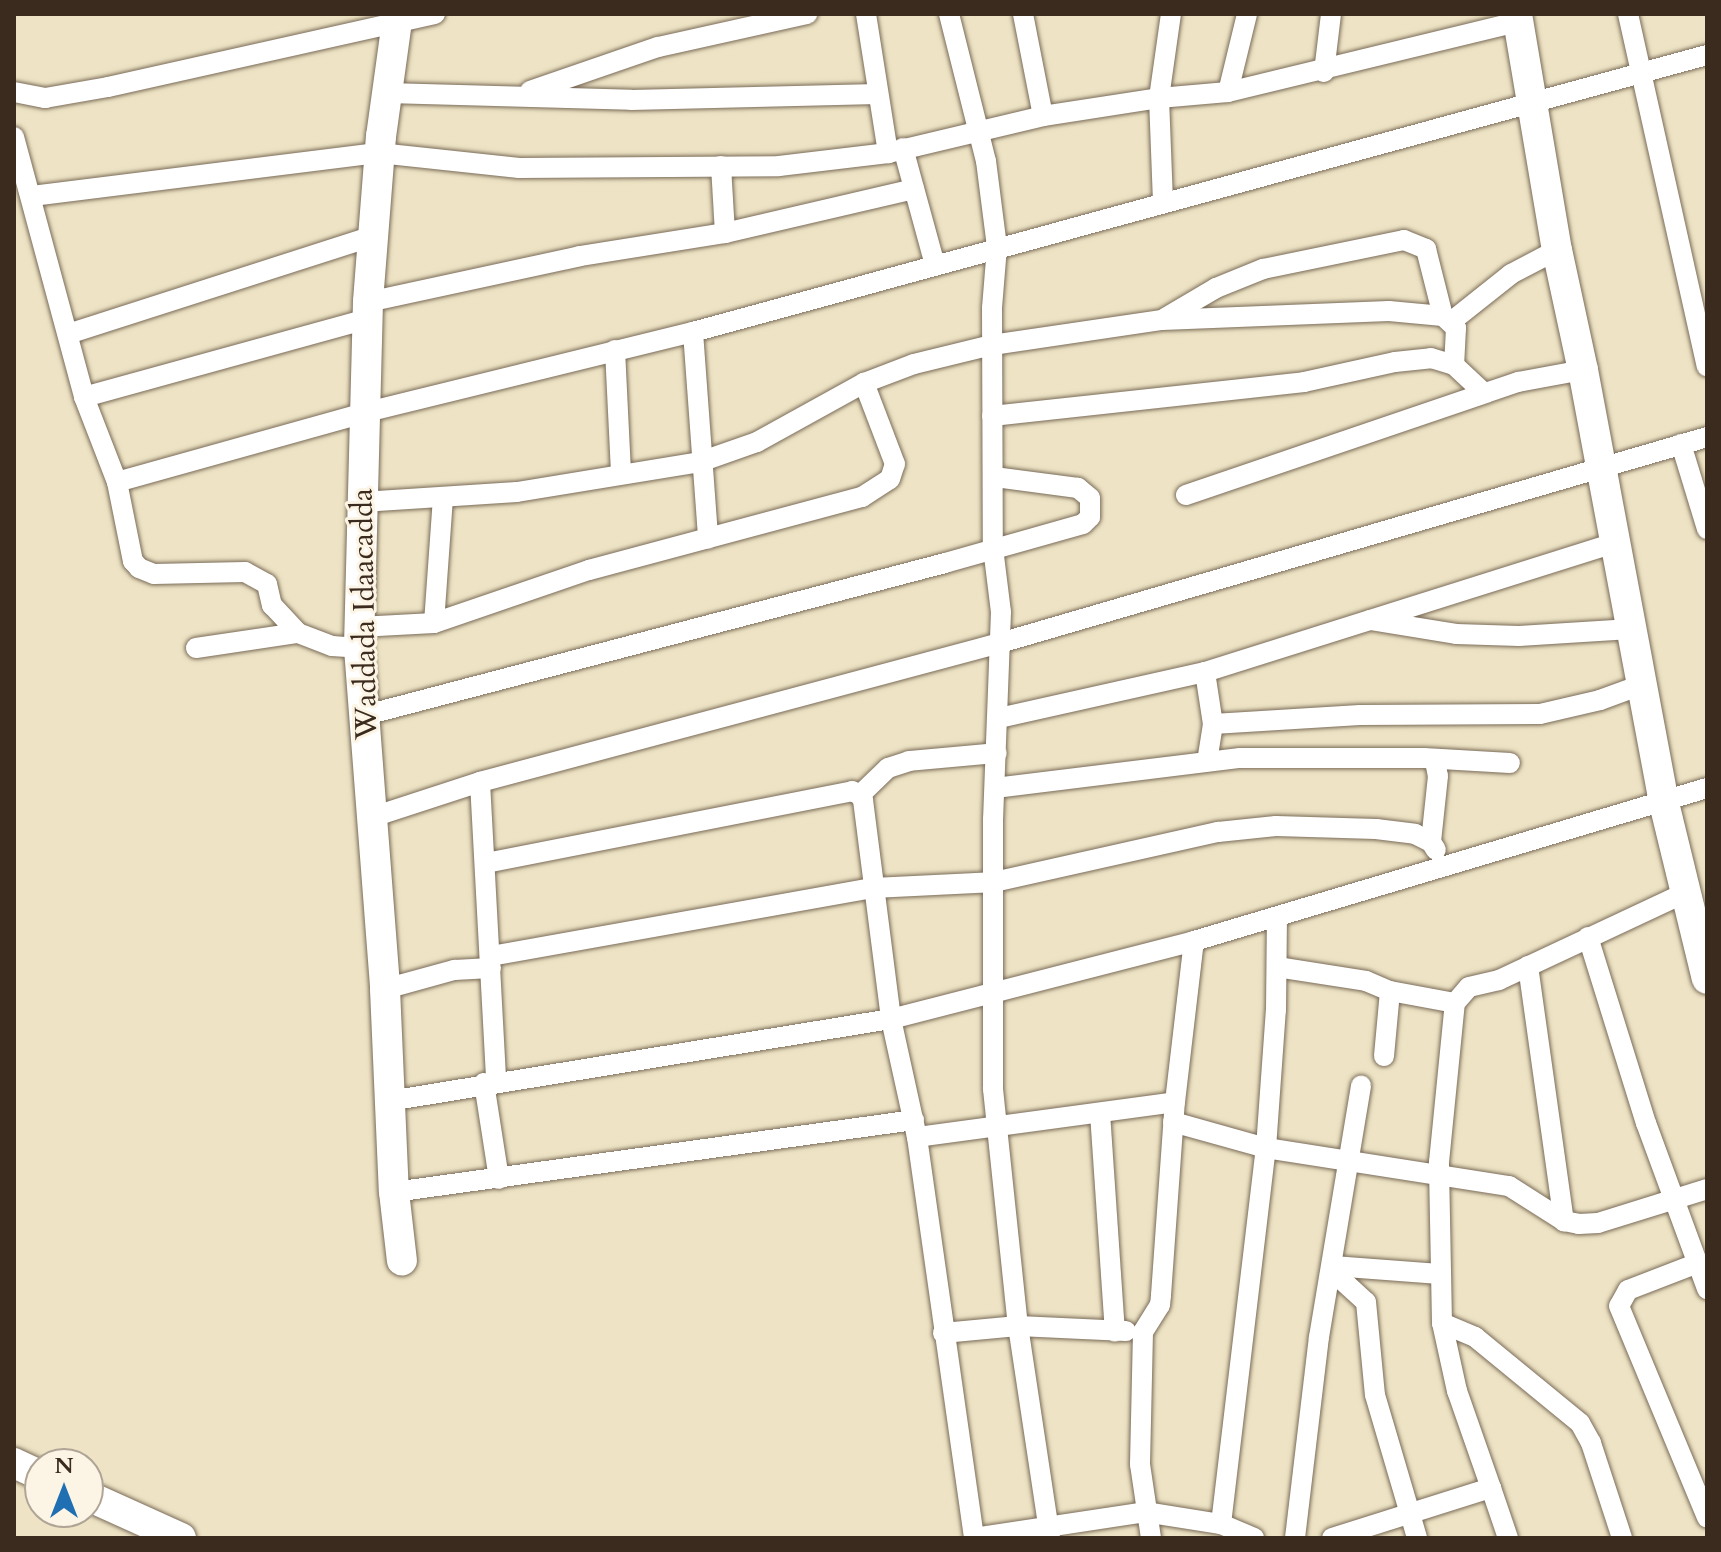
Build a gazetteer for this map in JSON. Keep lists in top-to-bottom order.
{
  "streets": {
    "street": ["Waddada Idaacadda"]
  },
  "north": "top"
}
